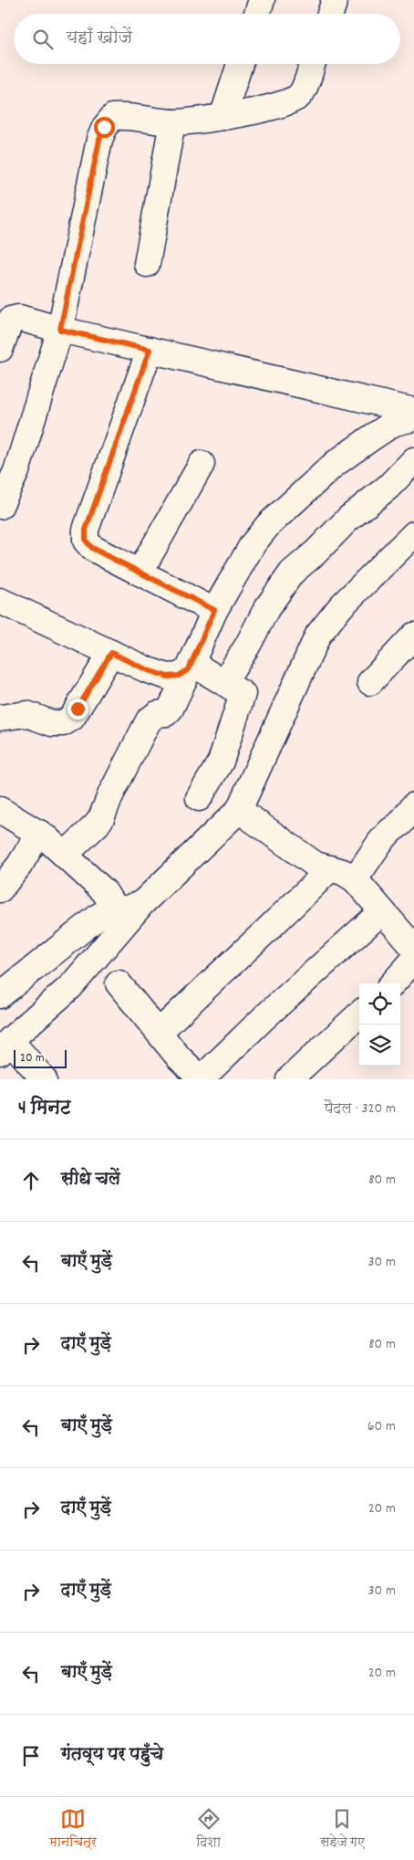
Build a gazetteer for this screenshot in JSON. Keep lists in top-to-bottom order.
{
  "scale_bar": "20 m",
  "page": {
    "search": "यहाँ खोजें",
    "scale": "20 m",
    "heading": ["4 मिनट", "पैदल · 320 m"],
    "list": [
      ["सीधे चलें", "80 m"],
      ["बाएँ मुड़ें", "30 m"],
      ["दाएँ मुड़ें", "80 m"],
      ["बाएँ मुड़ें", "60 m"],
      ["दाएँ मुड़ें", "20 m"],
      ["दाएँ मुड़ें", "30 m"],
      ["बाएँ मुड़ें", "20 m"],
      "गंतव्य पर पहुँचे"
    ],
    "nav": ["मानचित्र", "दिशा", "सहेजे गए"]
  }
}
